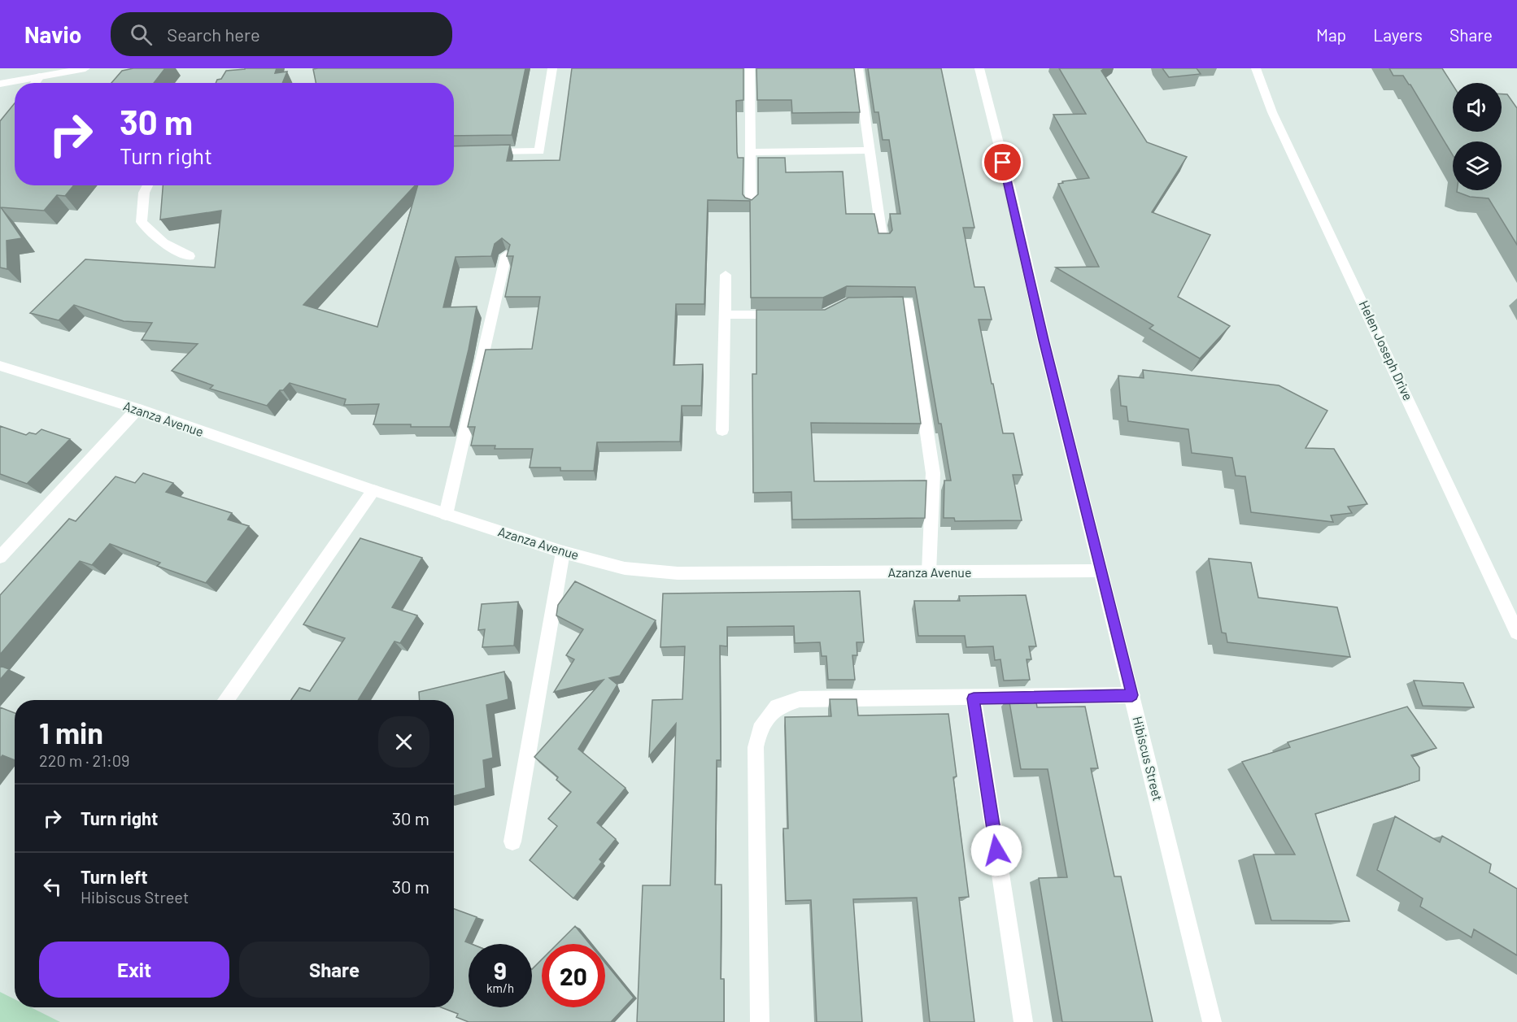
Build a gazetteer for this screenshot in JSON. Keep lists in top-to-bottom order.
{
  "streets": {
    "street": ["Helen Joseph Drive", "Azanza Avenue", "Hibiscus Street"]
  },
  "crossings": [
    ["Azanza Avenue", "Hibiscus Street"]
  ],
  "page": {
    "header": "Navio",
    "search": "Search here",
    "nav": ["Map", "Layers", "Share"],
    "turn": ["30 m", "Turn right"],
    "heading": ["1 min", "220 m · 21:09"],
    "list": [
      {
        "name": "Turn right",
        "value": "30 m"
      },
      {
        "name": "Turn left",
        "note": "Hibiscus Street",
        "value": "30 m"
      }
    ],
    "buttons": ["Exit", "Share"],
    "speed": "9 km/h",
    "limit": "20"
  }
}
